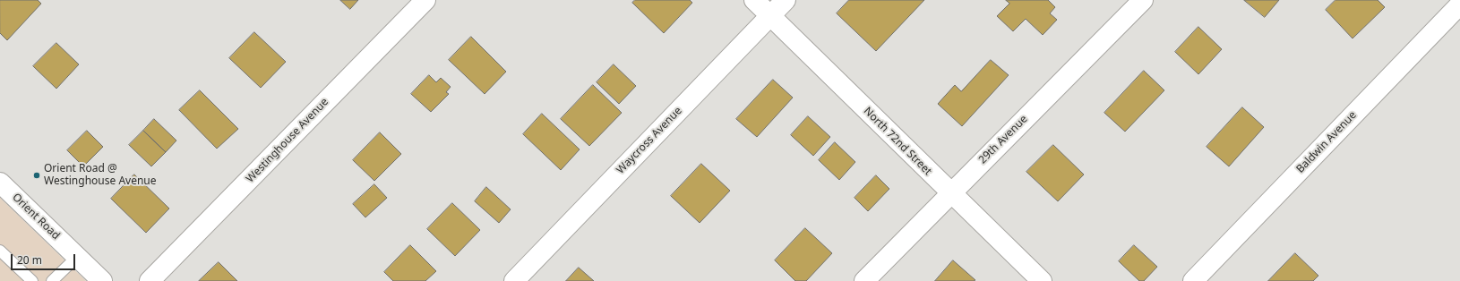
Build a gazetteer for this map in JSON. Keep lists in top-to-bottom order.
{
  "streets": {
    "street": [
      "29th Avenue",
      "Westinghouse Avenue",
      "Waycross Avenue",
      "North 72nd Street",
      "Baldwin Avenue",
      "Orient Road"
    ]
  },
  "crossings": [
    ["29th Avenue", "North 72nd Street"],
    ["Waycross Avenue", "North 72nd Street"]
  ],
  "places": ["Orient Road @ Westinghouse Avenue"],
  "scale_bar": "20 m"
}
